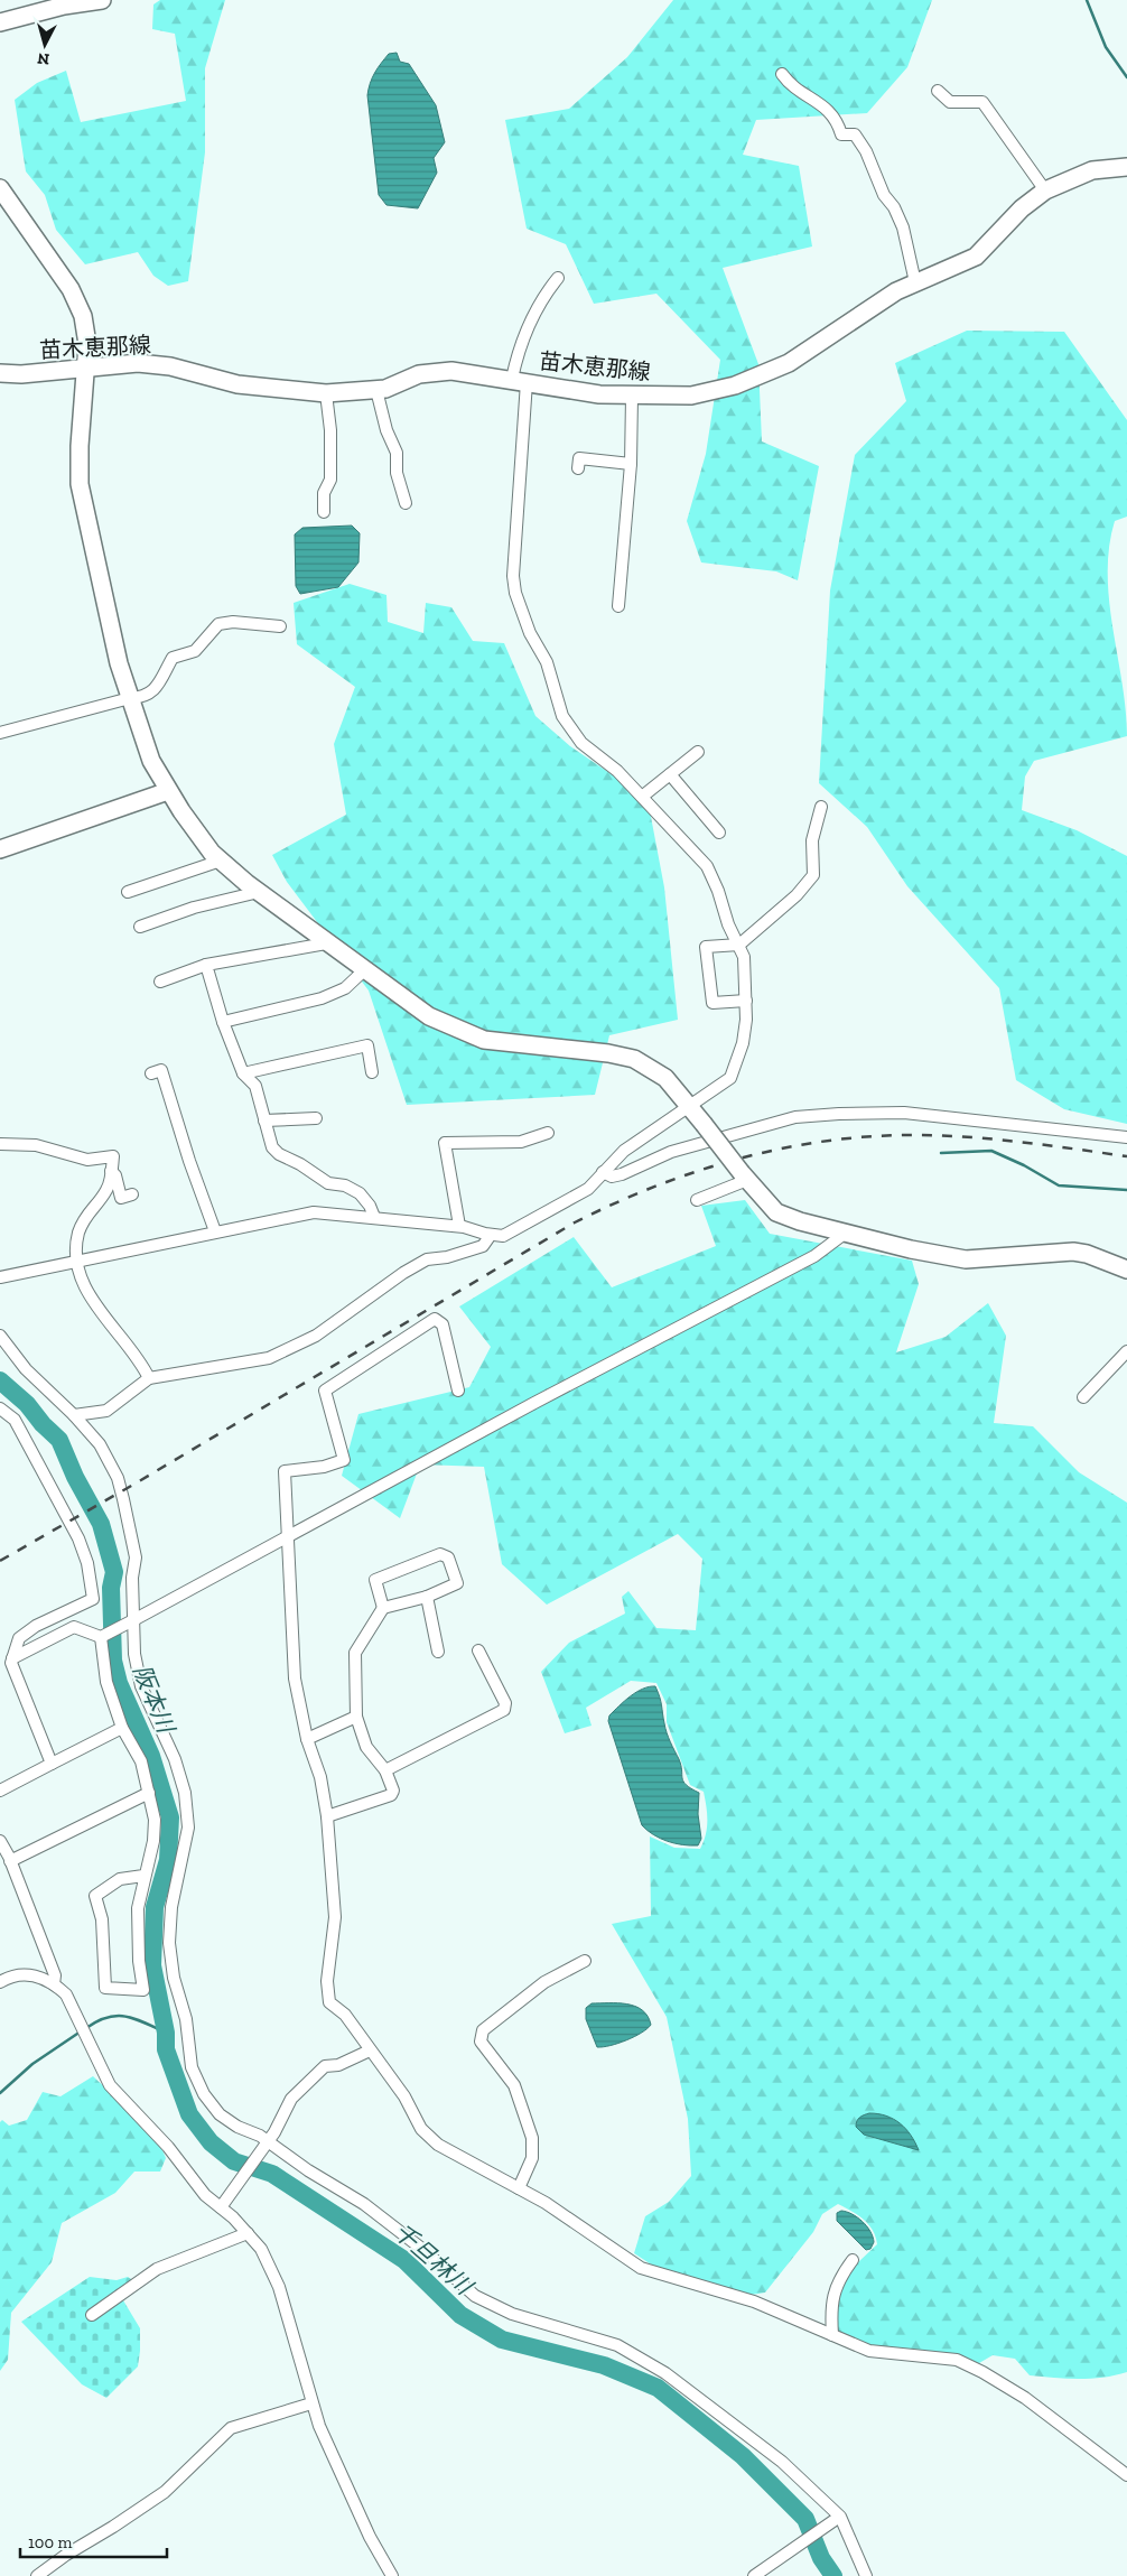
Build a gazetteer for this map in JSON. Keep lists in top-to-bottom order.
{
  "streets": {
    "street": ["苗木恵那線"]
  },
  "water": ["阪本川", "千旦林川"],
  "scale_bar": "100 m",
  "north": "bottom"
}
